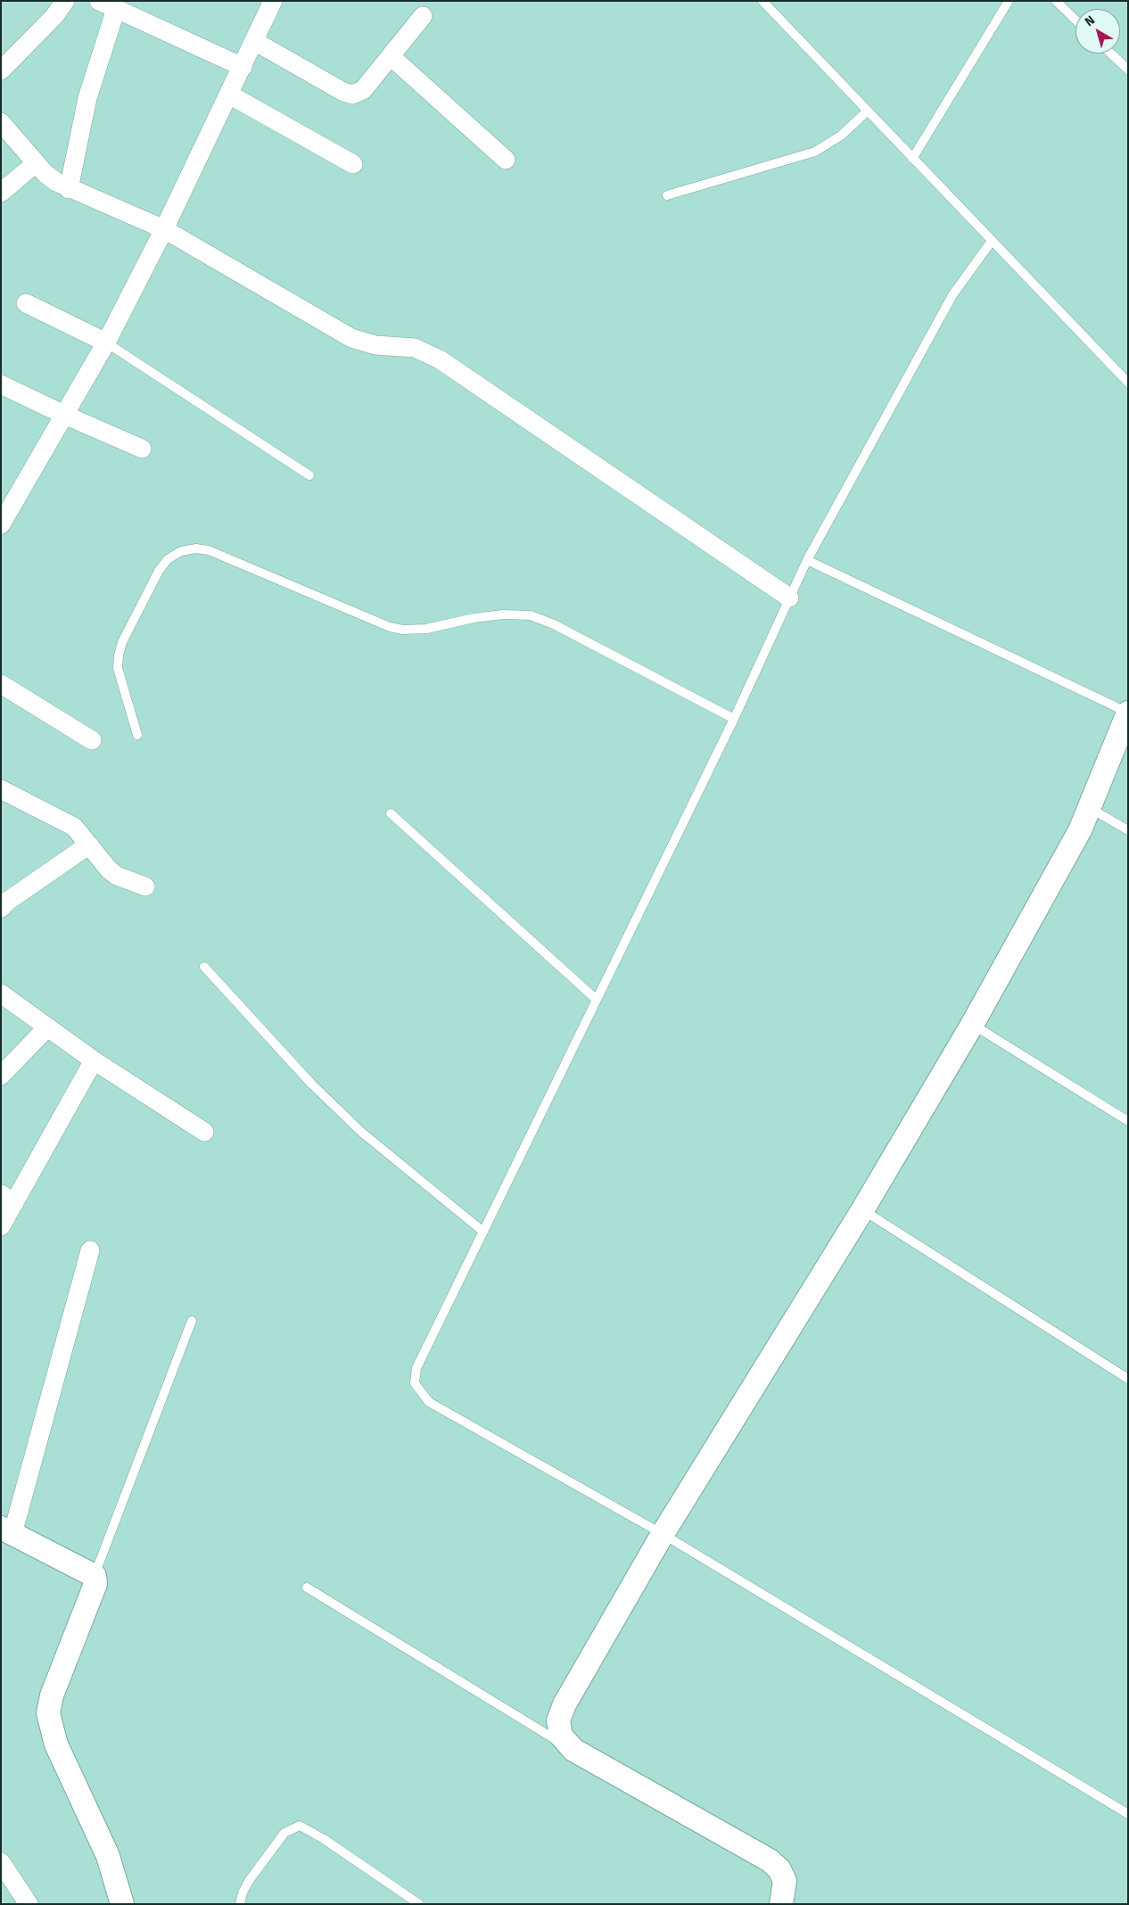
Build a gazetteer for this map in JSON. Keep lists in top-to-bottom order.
{
  "north": "top left"
}
